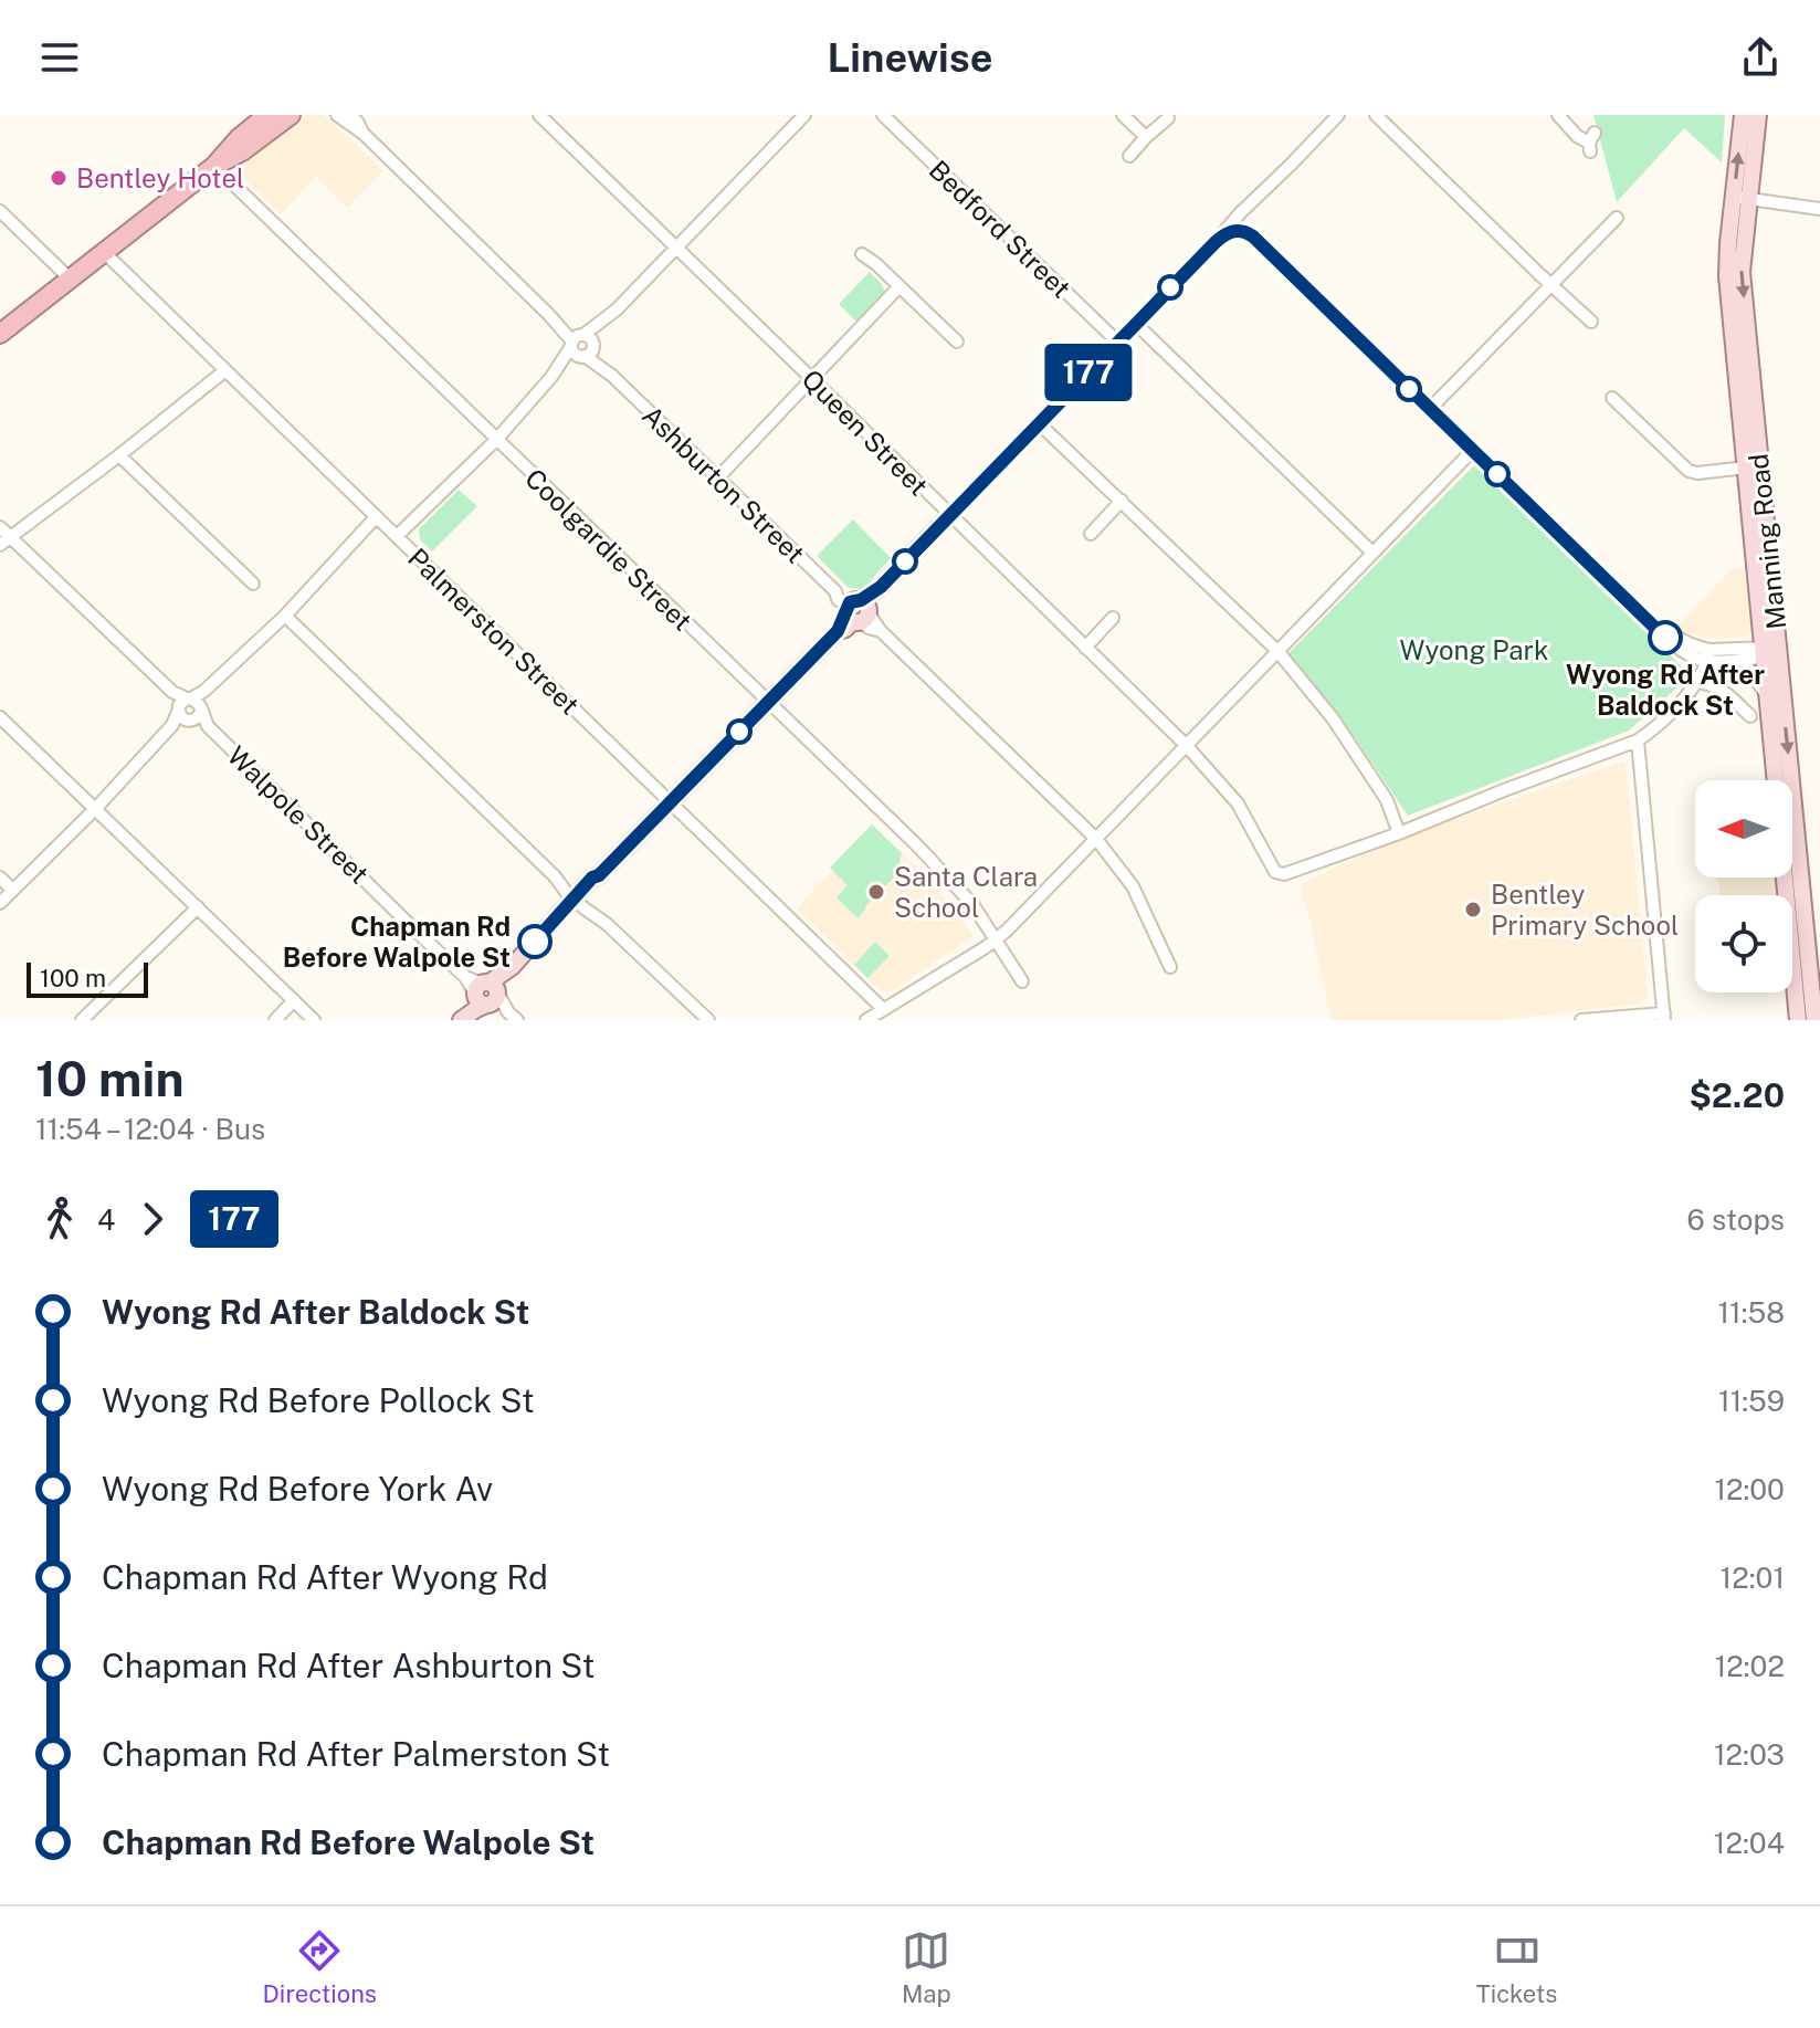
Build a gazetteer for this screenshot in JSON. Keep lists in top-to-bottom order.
{
  "streets": {
    "main road": ["Manning Road"],
    "street": [
      "Bedford Street",
      "Queen Street",
      "Ashburton Street",
      "Coolgardie Street",
      "Palmerston Street",
      "Walpole Street"
    ]
  },
  "parks": ["Wyong Park"],
  "places": [
    "Bentley Hotel",
    "Wyong Rd After Baldock St",
    "Santa Clara School",
    "Bentley Primary School",
    "Chapman Rd Before Walpole St"
  ],
  "lines": ["bus line 177"],
  "scale_bar": "100 m",
  "north": "left",
  "page": {
    "header": "Linewise",
    "on_map": "177",
    "scale": "100 m",
    "heading": ["10 min", "11:54 – 12:04 · Bus", "$2.20"],
    "legs": ["4", "177", "6 stops"],
    "list": [
      {
        "name": "Wyong Rd After Baldock St",
        "value": "11:58"
      },
      {
        "name": "Wyong Rd Before Pollock St",
        "value": "11:59"
      },
      {
        "name": "Wyong Rd Before York Av",
        "value": "12:00"
      },
      {
        "name": "Chapman Rd After Wyong Rd",
        "value": "12:01"
      },
      {
        "name": "Chapman Rd After Ashburton St",
        "value": "12:02"
      },
      {
        "name": "Chapman Rd After Palmerston St",
        "value": "12:03"
      },
      {
        "name": "Chapman Rd Before Walpole St",
        "value": "12:04"
      }
    ],
    "tabs": ["Directions", "Map", "Tickets"]
  }
}
